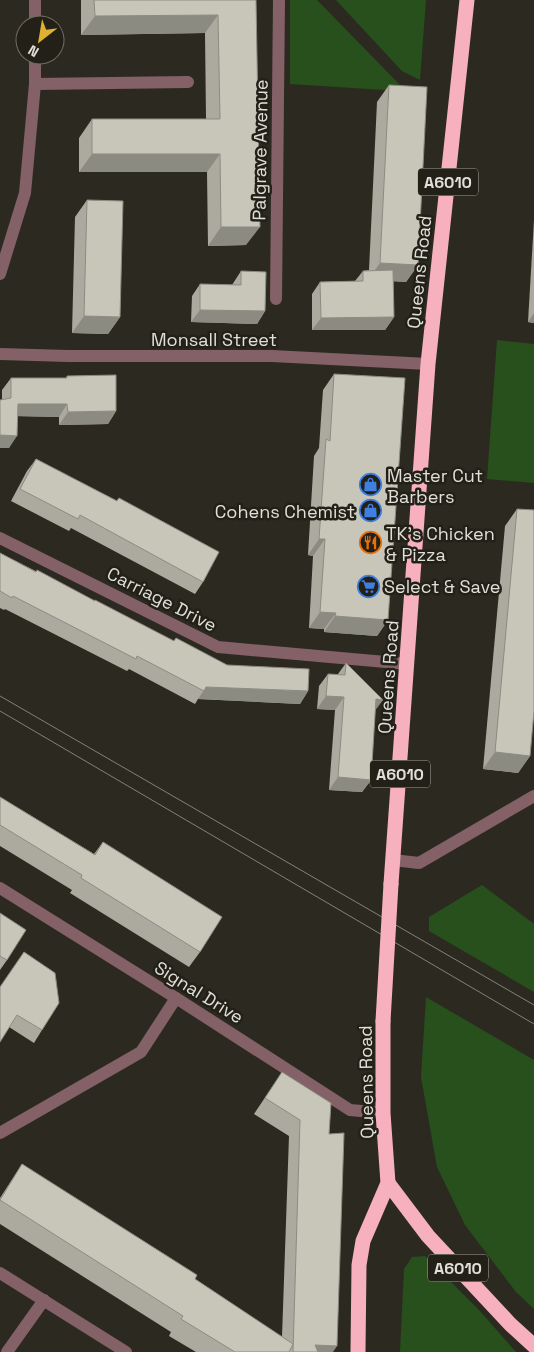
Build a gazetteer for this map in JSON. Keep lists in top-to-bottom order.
{
  "streets": {
    "highway": ["A6010", "Queens Road"],
    "street": [
      "Palgrave Avenue",
      "Monsall Street",
      "Carriage Drive",
      "Signal Drive"
    ]
  },
  "crossings": [
    ["A6010", "Queens Road"],
    ["Queens Road", "Monsall Street"],
    ["Queens Road", "Carriage Drive"],
    ["Queens Road", "Signal Drive"]
  ],
  "places": {
    "shop": ["Master Cut Barbers", "Cohens Chemist"],
    "restaurant": ["TK's Chicken & Pizza"],
    "supermarket": ["Select & Save"]
  },
  "north": "bottom left"
}
